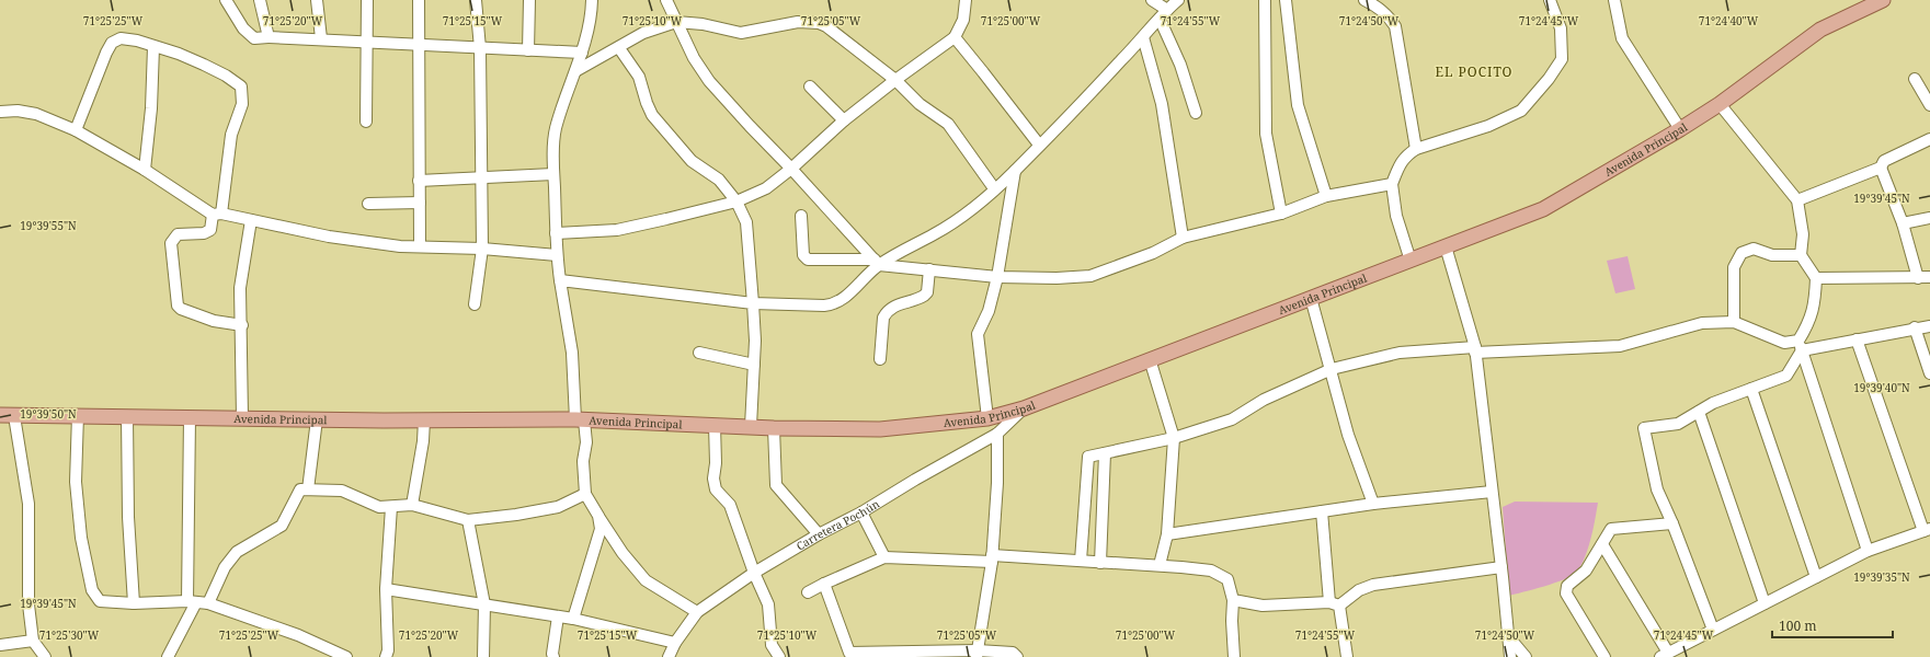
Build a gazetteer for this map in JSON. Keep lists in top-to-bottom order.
{
  "streets": {
    "main road": ["Avenida Principal"],
    "street": ["Carretera Pochún"]
  },
  "crossings": [
    ["Avenida Principal", "Carretera Pochún"]
  ],
  "districts": ["EL POCITO"],
  "scale_bar": "100 m",
  "coordinates": [
    "71°25'25\"W",
    "71°25'20\"W",
    "71°25'15\"W",
    "71°25'10\"W",
    "71°25'05\"W",
    "71°25'00\"W",
    "71°24'55\"W",
    "71°24'50\"W",
    "71°24'45\"W",
    "71°24'40\"W",
    "19°39'45\"N",
    "19°39'55\"N",
    "19°39'40\"N",
    "19°39'50\"N",
    "19°39'35\"N",
    "71°25'30\"W"
  ]
}
